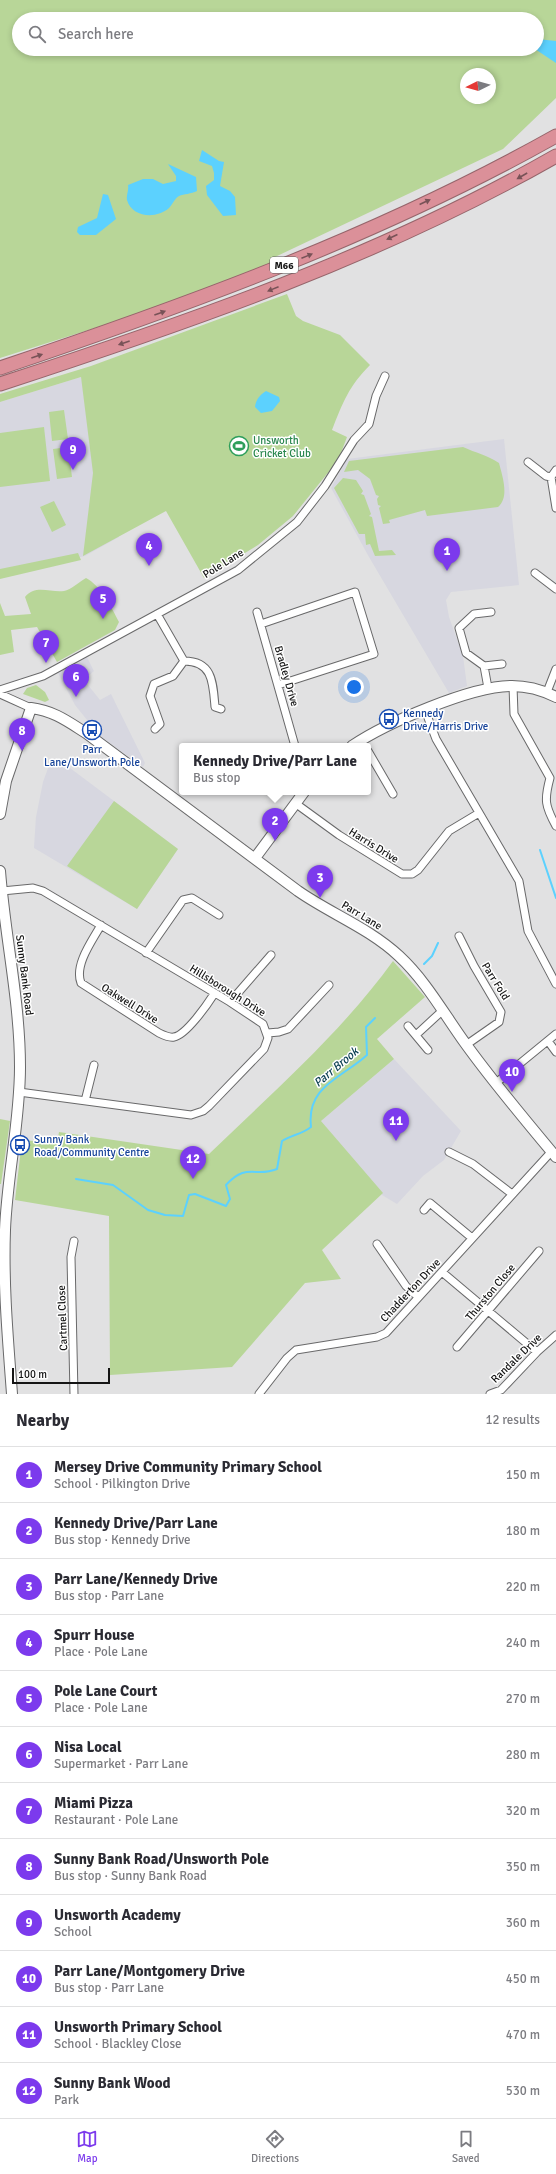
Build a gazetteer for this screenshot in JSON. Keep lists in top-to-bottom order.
{
  "streets": {
    "highway": ["M66"],
    "street": [
      "Pole Lane",
      "Bradley Drive",
      "Harris Drive",
      "Parr Lane",
      "Sunny Bank Road",
      "Parr Fold",
      "Hillsborough Drive",
      "Oakwell Drive",
      "Chadderton Drive",
      "Thurston Close",
      "Cartmel Close",
      "Randale Drive"
    ]
  },
  "crossings": [
    ["Parr Lane", "Parr Fold"],
    ["Parr Lane", "Chadderton Drive"],
    ["Sunny Bank Road", "Hillsborough Drive"],
    ["Hillsborough Drive", "Oakwell Drive"]
  ],
  "water": ["Parr Brook"],
  "places": {
    "sports": ["Unsworth Cricket Club"],
    "bus stop": ["Kennedy Drive/Harris Drive", "Parr Lane/Unsworth Pole", "Sunny Bank Road/Community Centre"]
  },
  "scale_bar": "100 m",
  "north": "left",
  "page": {
    "search": "Search here",
    "pins": [
      "9",
      "4",
      "1",
      "5",
      "7",
      "6",
      "8",
      "2",
      "3",
      "10",
      "11",
      "12"
    ],
    "popup": ["Kennedy Drive/Parr Lane", "Bus stop"],
    "scale": "100 m",
    "heading": ["Nearby", "12 results"],
    "list": [
      {
        "mark": "1",
        "name": "Mersey Drive Community Primary School",
        "note": "School · Pilkington Drive",
        "value": "150 m"
      },
      {
        "mark": "2",
        "name": "Kennedy Drive/Parr Lane",
        "note": "Bus stop · Kennedy Drive",
        "value": "180 m"
      },
      {
        "mark": "3",
        "name": "Parr Lane/Kennedy Drive",
        "note": "Bus stop · Parr Lane",
        "value": "220 m"
      },
      {
        "mark": "4",
        "name": "Spurr House",
        "note": "Place · Pole Lane",
        "value": "240 m"
      },
      {
        "mark": "5",
        "name": "Pole Lane Court",
        "note": "Place · Pole Lane",
        "value": "270 m"
      },
      {
        "mark": "6",
        "name": "Nisa Local",
        "note": "Supermarket · Parr Lane",
        "value": "280 m"
      },
      {
        "mark": "7",
        "name": "Miami Pizza",
        "note": "Restaurant · Pole Lane",
        "value": "320 m"
      },
      {
        "mark": "8",
        "name": "Sunny Bank Road/Unsworth Pole",
        "note": "Bus stop · Sunny Bank Road",
        "value": "350 m"
      },
      {
        "mark": "9",
        "name": "Unsworth Academy",
        "note": "School",
        "value": "360 m"
      },
      {
        "mark": "10",
        "name": "Parr Lane/Montgomery Drive",
        "note": "Bus stop · Parr Lane",
        "value": "450 m"
      },
      {
        "mark": "11",
        "name": "Unsworth Primary School",
        "note": "School · Blackley Close",
        "value": "470 m"
      },
      {
        "mark": "12",
        "name": "Sunny Bank Wood",
        "note": "Park",
        "value": "530 m"
      }
    ],
    "nav": ["Map", "Directions", "Saved"]
  }
}
